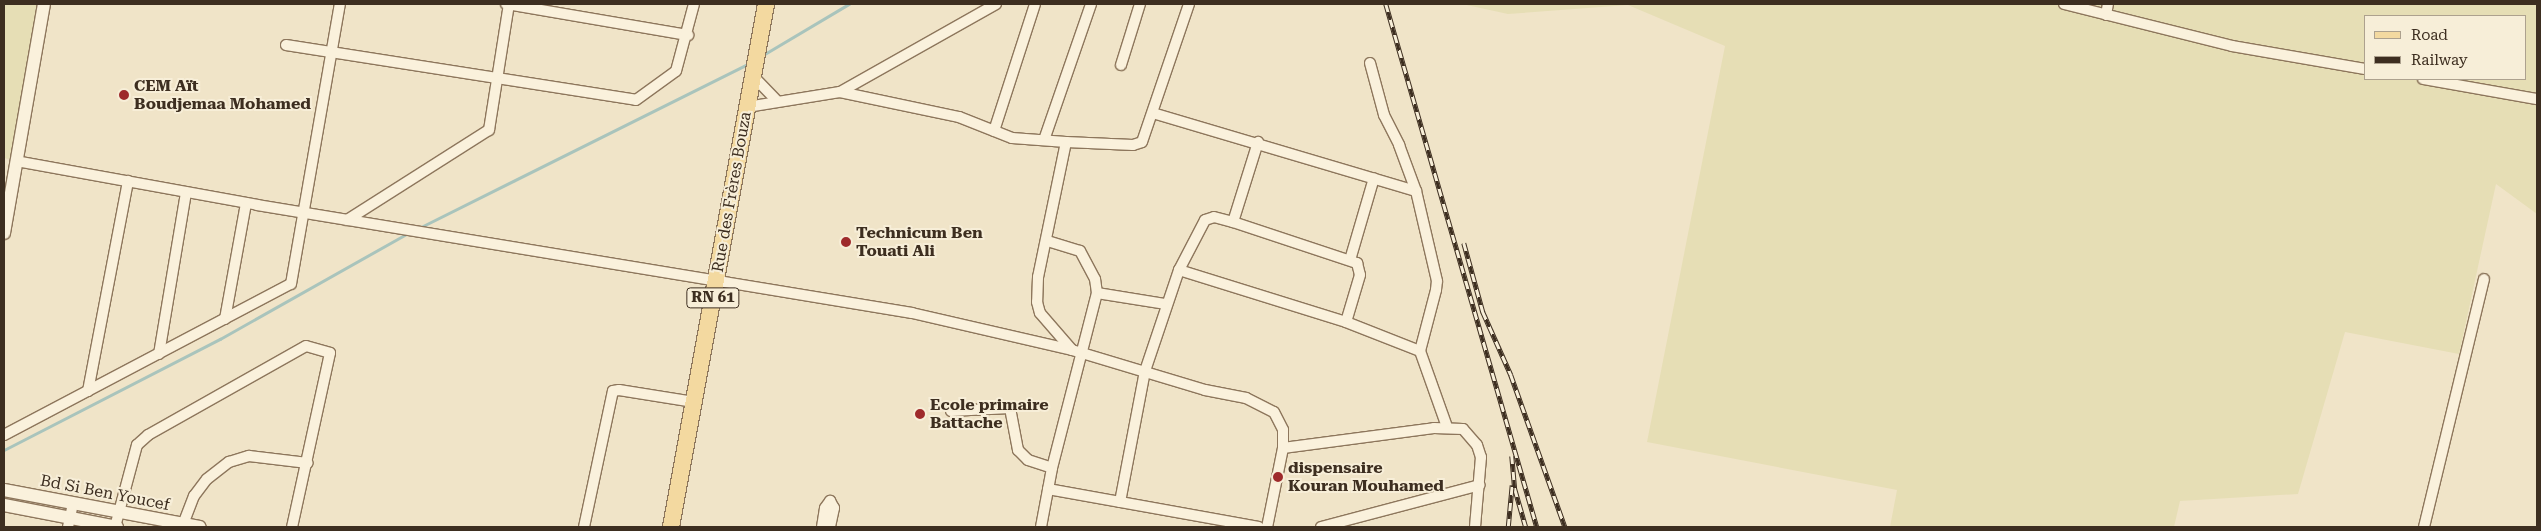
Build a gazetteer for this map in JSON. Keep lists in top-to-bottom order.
{
  "streets": {
    "main road": ["Rue des Frères Bouza", "RN 61"],
    "street": ["Bd Si Ben Youcef"]
  },
  "places": [
    "CEM Aït Boudjemaa Mohamed",
    "Technicum Ben Touati Ali",
    "Ecole primaire Battache",
    "dispensaire Kouran Mouhamed"
  ],
  "legend": ["Road", "Railway"]
}
